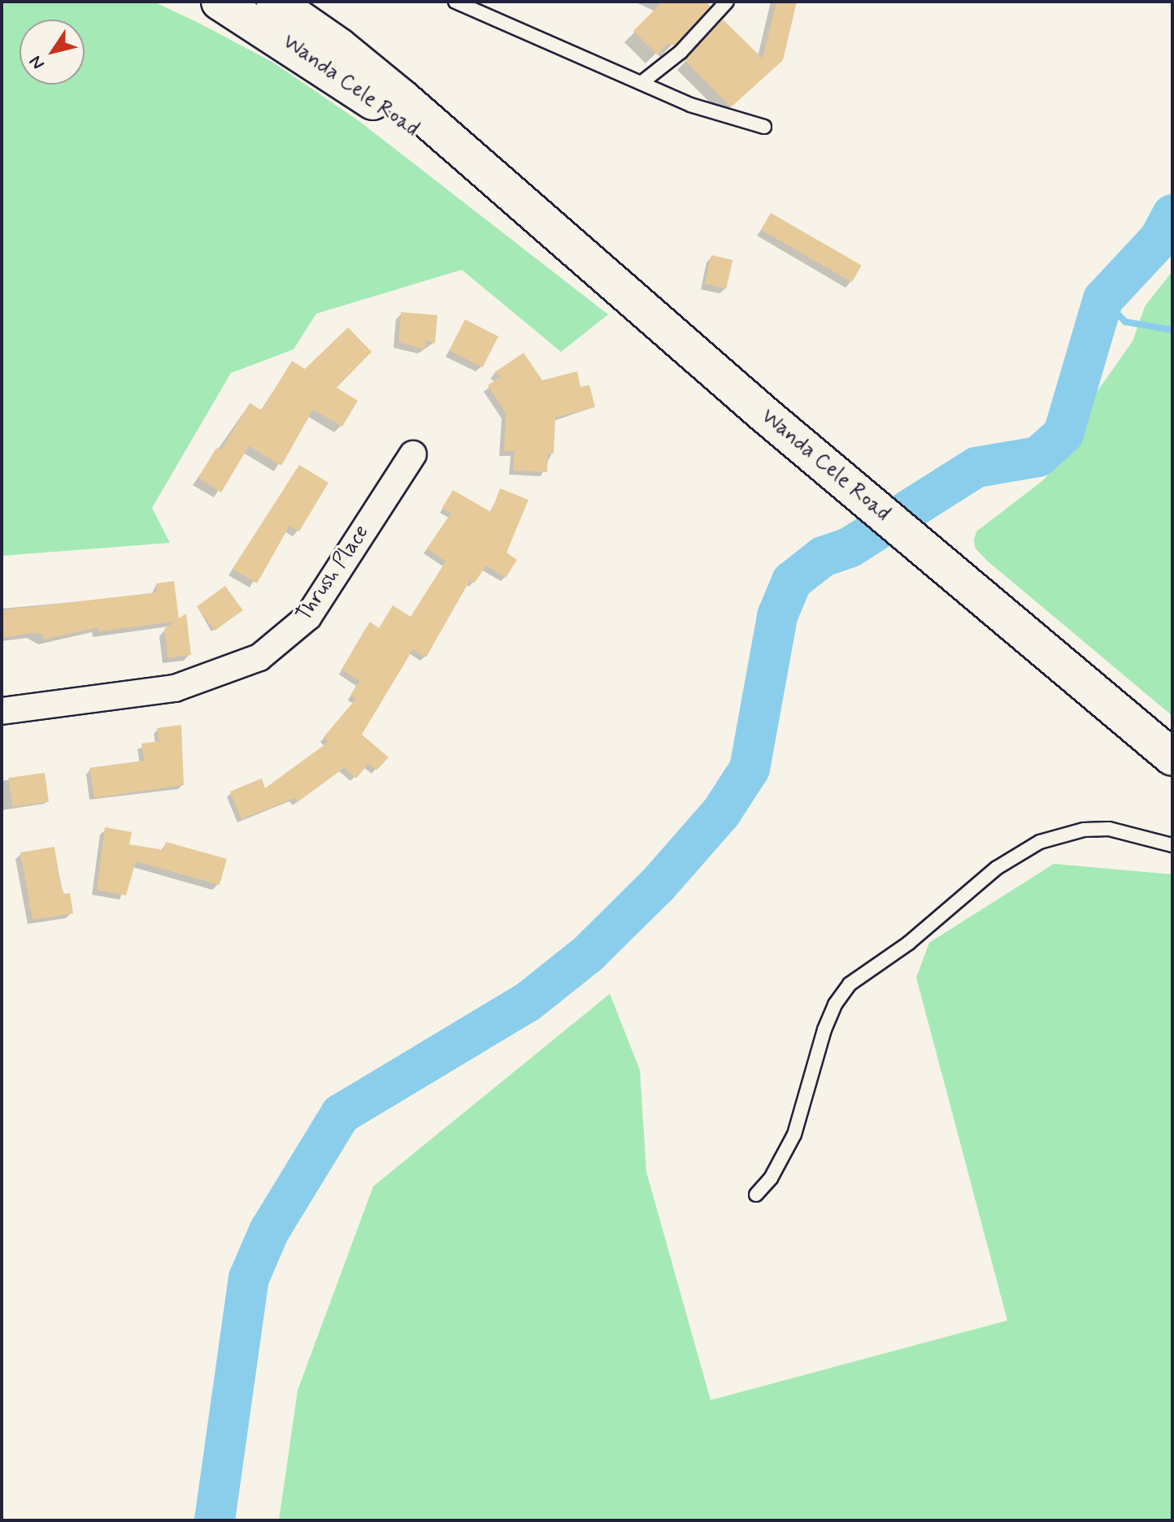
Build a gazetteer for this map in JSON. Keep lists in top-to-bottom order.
{
  "streets": {
    "street": ["Wanda Cele Road", "Thrush Place"]
  },
  "north": "bottom left"
}
